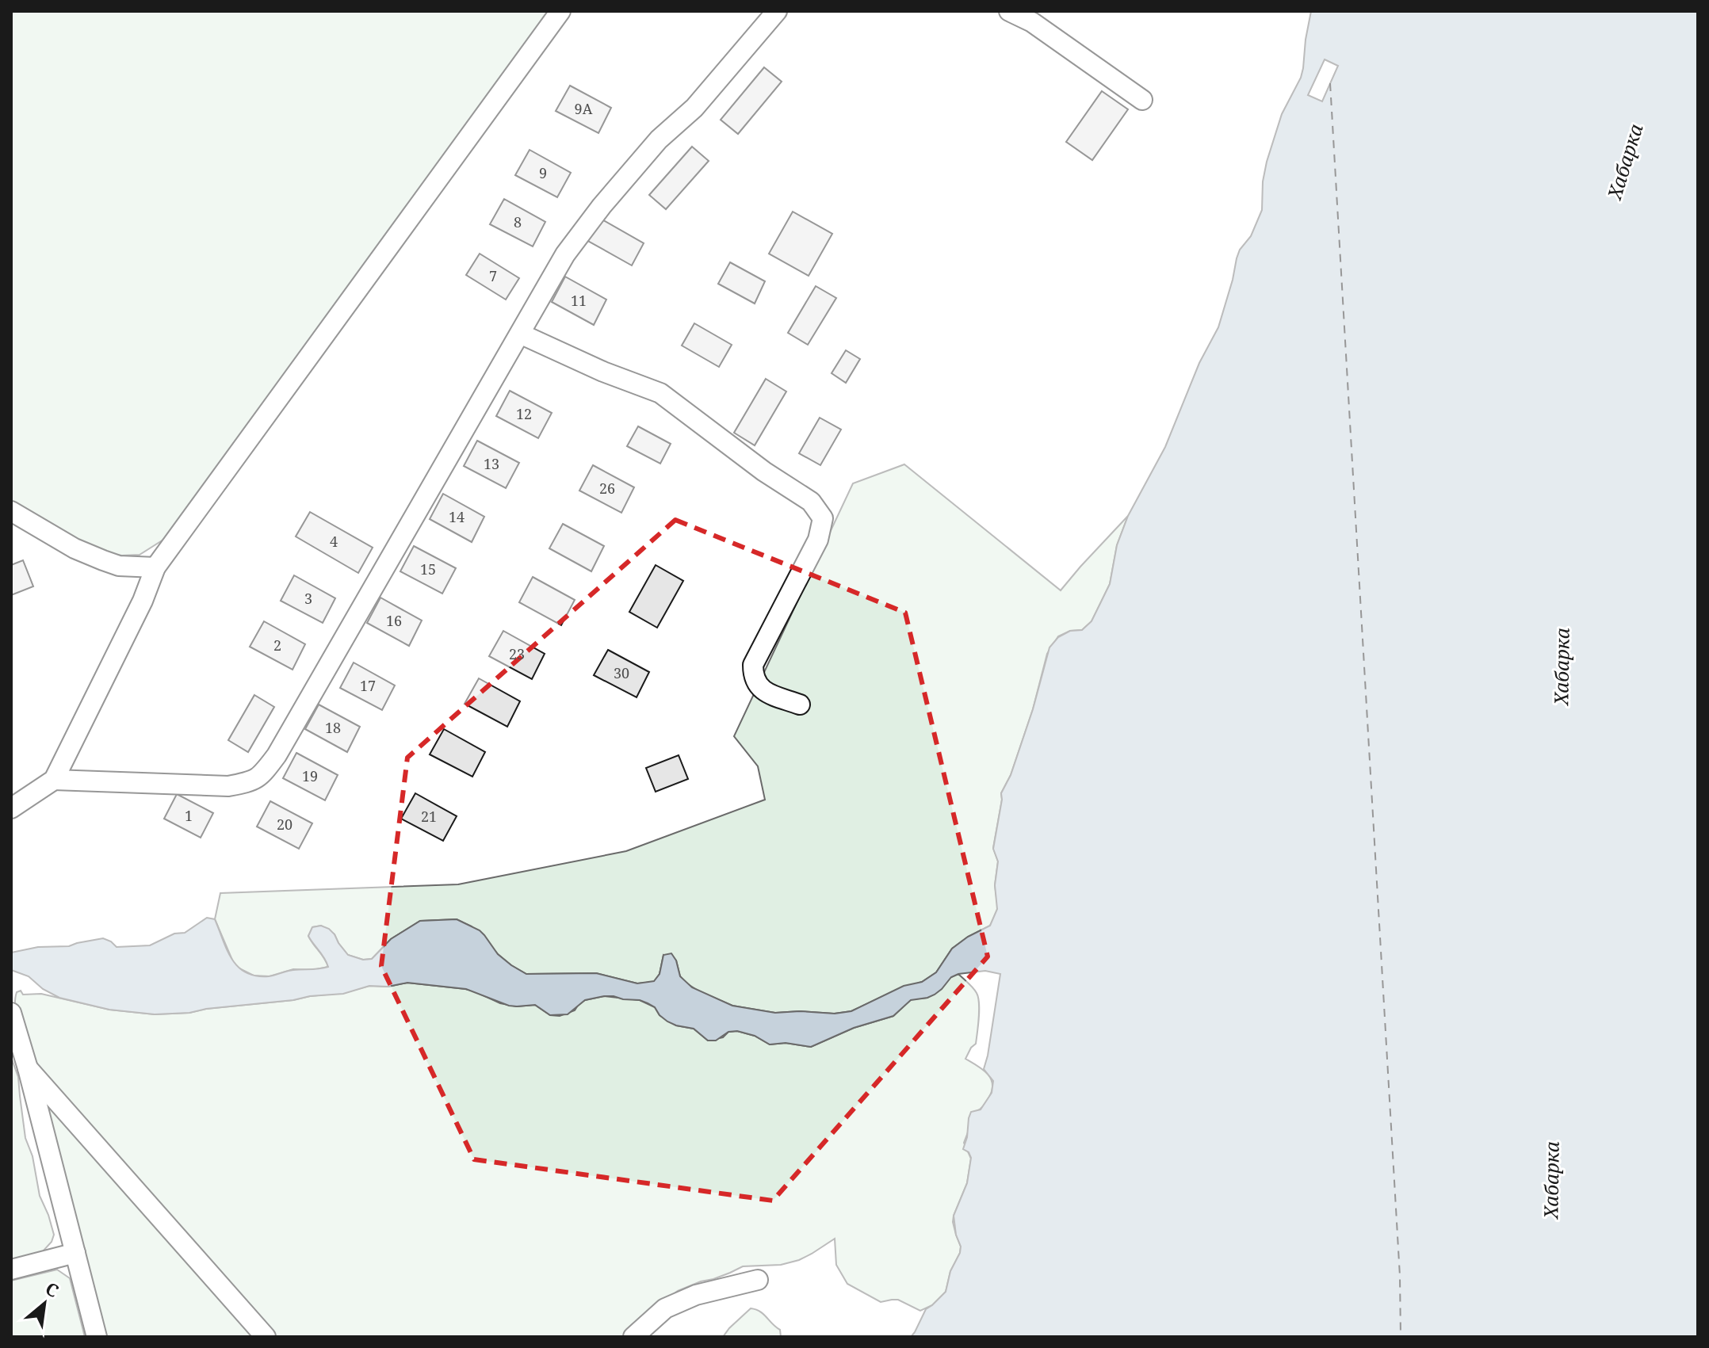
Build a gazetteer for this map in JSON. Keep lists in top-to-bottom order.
{
  "water": ["Хабарка"],
  "house_numbers": [
    "9А",
    "9",
    "8",
    "7",
    "11",
    "12",
    "13",
    "26",
    "14",
    "4",
    "15",
    "3",
    "16",
    "2",
    "23",
    "30",
    "17",
    "18",
    "19",
    "1",
    "21",
    "20"
  ],
  "north": "top right"
}
